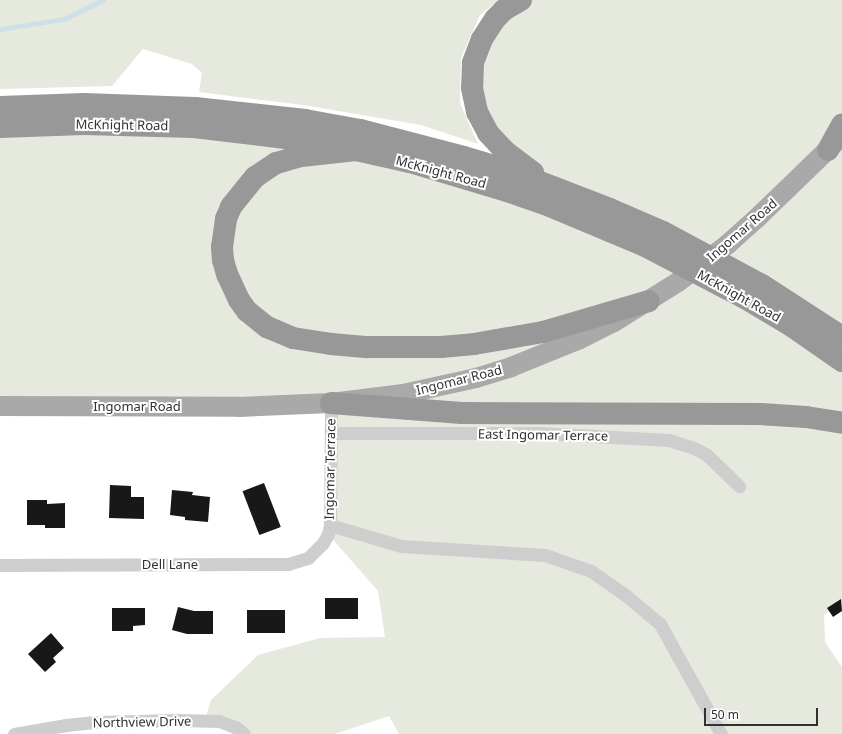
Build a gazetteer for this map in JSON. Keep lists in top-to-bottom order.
{
  "streets": {
    "highway": ["McKnight Road"],
    "main road": ["Ingomar Road"],
    "street": [
      "East Ingomar Terrace",
      "Ingomar Terrace",
      "Dell Lane",
      "Northview Drive"
    ]
  },
  "crossings": [
    ["Ingomar Road", "Ingomar Terrace"],
    ["East Ingomar Terrace", "Ingomar Terrace"],
    ["Ingomar Terrace", "Dell Lane"]
  ],
  "scale_bar": "50 m"
}
